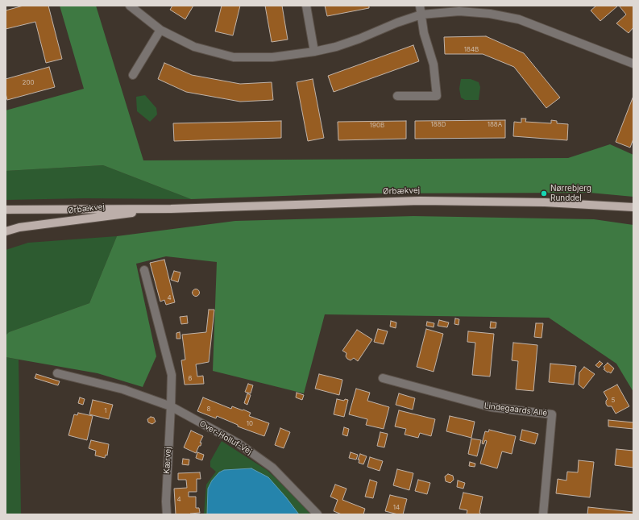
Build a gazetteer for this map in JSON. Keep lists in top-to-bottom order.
{
  "streets": {
    "main road": ["Ørbækvej"],
    "street": ["Lindegaards Allé", "Over-Holluf-Vej", "Kærvej"]
  },
  "crossings": [
    ["Over-Holluf-Vej", "Kærvej"]
  ],
  "places": ["Nørrebjerg Runddel"],
  "house_numbers": [
    "184B",
    "200",
    "188D",
    "188A",
    "190B",
    "4",
    "6",
    "5",
    "8",
    "1",
    "10",
    "4",
    "14"
  ]
}
